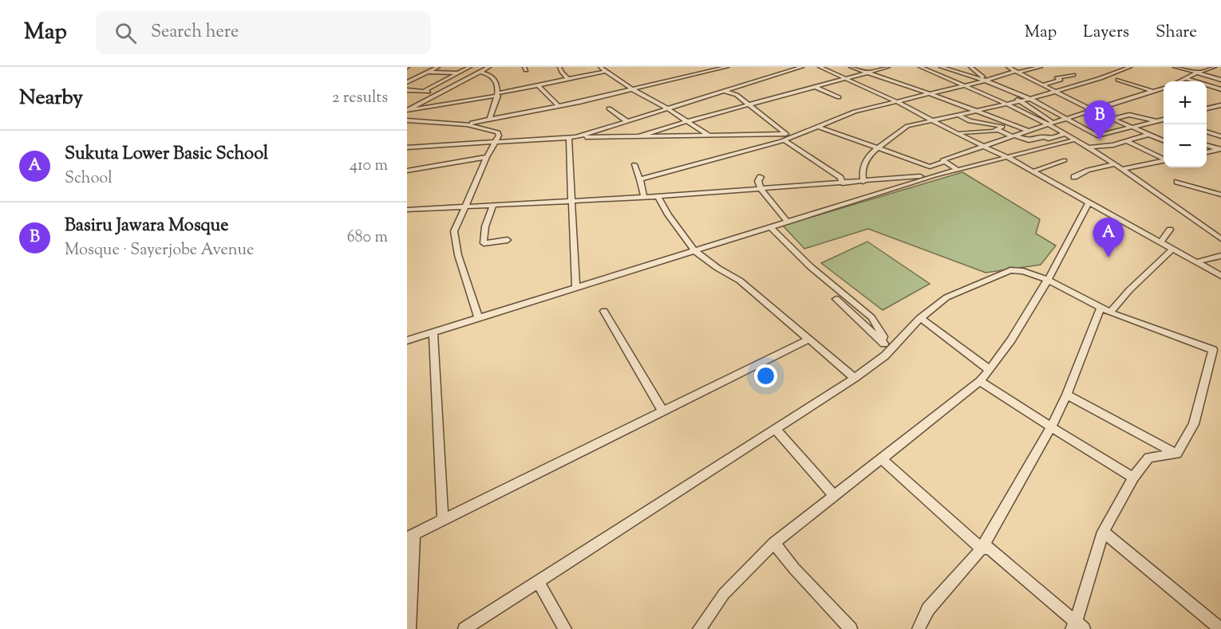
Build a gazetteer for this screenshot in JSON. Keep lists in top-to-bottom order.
{
  "page": {
    "header": "Map",
    "search": "Search here",
    "nav": ["Map", "Layers", "Share"],
    "heading": ["Nearby", "2 results"],
    "map_buttons": ["+", "−"],
    "pins": ["B", "A"],
    "list": [
      {
        "mark": "A",
        "name": "Sukuta Lower Basic School",
        "note": "School",
        "value": "410 m"
      },
      {
        "mark": "B",
        "name": "Basiru Jawara Mosque",
        "note": "Mosque · Sayerjobe Avenue",
        "value": "680 m"
      }
    ]
  }
}
